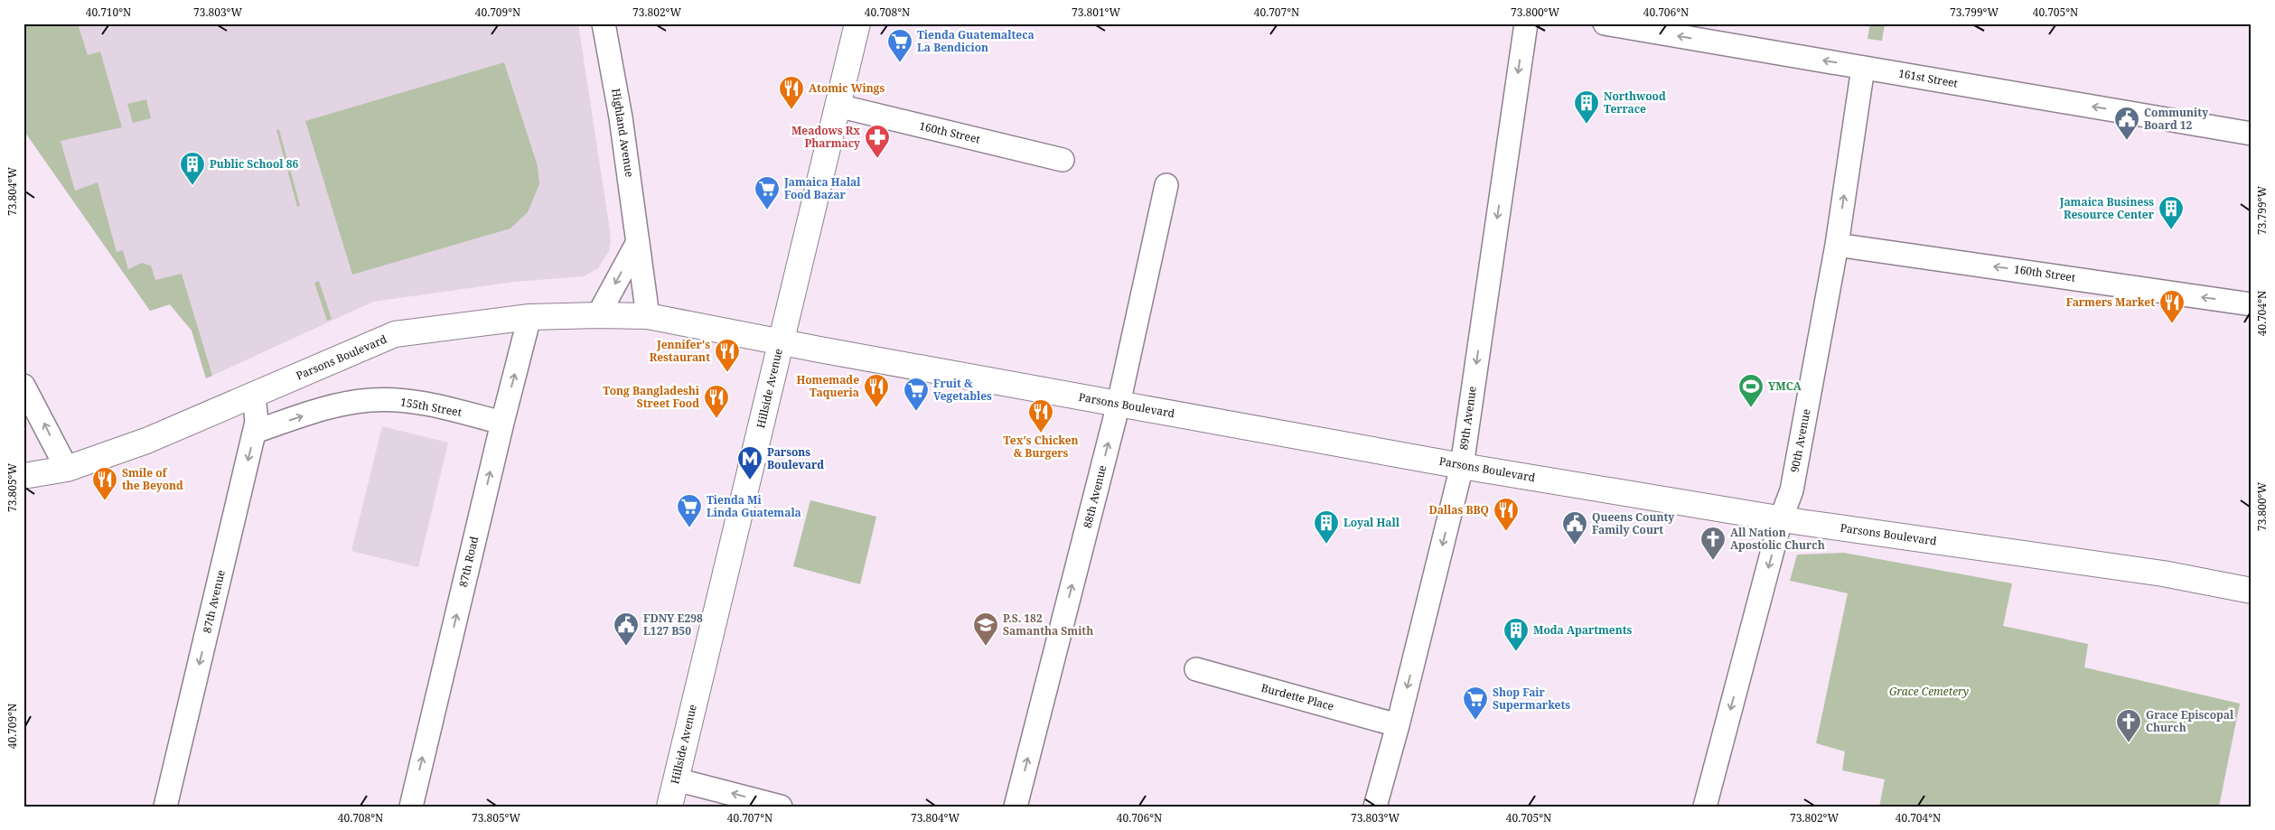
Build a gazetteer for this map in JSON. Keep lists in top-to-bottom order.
{
  "streets": {
    "street": [
      "161st Street",
      "Highland Avenue",
      "160th Street",
      "Parsons Boulevard",
      "Hillside Avenue",
      "155th Street",
      "89th Avenue",
      "90th Avenue",
      "88th Avenue",
      "87th Road",
      "87th Avenue",
      "Burdette Place"
    ]
  },
  "crossings": [
    ["161st Street", "90th Avenue"],
    ["Highland Avenue", "Parsons Boulevard"],
    ["160th Street", "Hillside Avenue"],
    ["160th Street", "90th Avenue"],
    ["Parsons Boulevard", "Hillside Avenue"],
    ["Parsons Boulevard", "89th Avenue"],
    ["Parsons Boulevard", "90th Avenue"],
    ["Parsons Boulevard", "88th Avenue"],
    ["Parsons Boulevard", "87th Road"],
    ["Parsons Boulevard", "87th Avenue"],
    ["155th Street", "87th Road"],
    ["155th Street", "87th Avenue"],
    ["89th Avenue", "Burdette Place"]
  ],
  "one_way": [
    "161st Street",
    "160th Street",
    "155th Street",
    "89th Avenue",
    "88th Avenue",
    "87th Road",
    "87th Avenue"
  ],
  "parks": ["Grace Cemetery"],
  "places": {
    "supermarket": [
      "Tienda Guatemalteca La Bendicion",
      "Jamaica Halal Food Bazar",
      "Fruit & Vegetables",
      "Tienda Mi Linda Guatemala",
      "Shop Fair Supermarkets"
    ],
    "restaurant": [
      "Atomic Wings",
      "Farmers Market",
      "Jennifer's Restaurant",
      "Homemade Taqueria",
      "Tong Bangladeshi Street Food",
      "Tex's Chicken & Burgers",
      "Smile of the Beyond",
      "Dallas BBQ"
    ],
    "building": [
      "Northwood Terrace",
      "Public School 86",
      "Jamaica Business Resource Center",
      "Loyal Hall",
      "Moda Apartments"
    ],
    "public building": ["Community Board 12", "Queens County Family Court", "FDNY E298 L127 B50"],
    "pharmacy": ["Meadows Rx Pharmacy"],
    "sports": ["YMCA"],
    "metro station": ["Parsons Boulevard"],
    "church": ["All Nation Apostolic Church", "Grace Episcopal Church"],
    "school or university": ["P.S. 182 Samantha Smith"]
  },
  "coordinates": [
    "40.710°N",
    "73.803°W",
    "40.709°N",
    "73.802°W",
    "40.708°N",
    "73.801°W",
    "40.707°N",
    "73.800°W",
    "40.706°N",
    "73.799°W",
    "40.705°N",
    "73.804°W",
    "40.704°N",
    "73.805°W"
  ]
}
